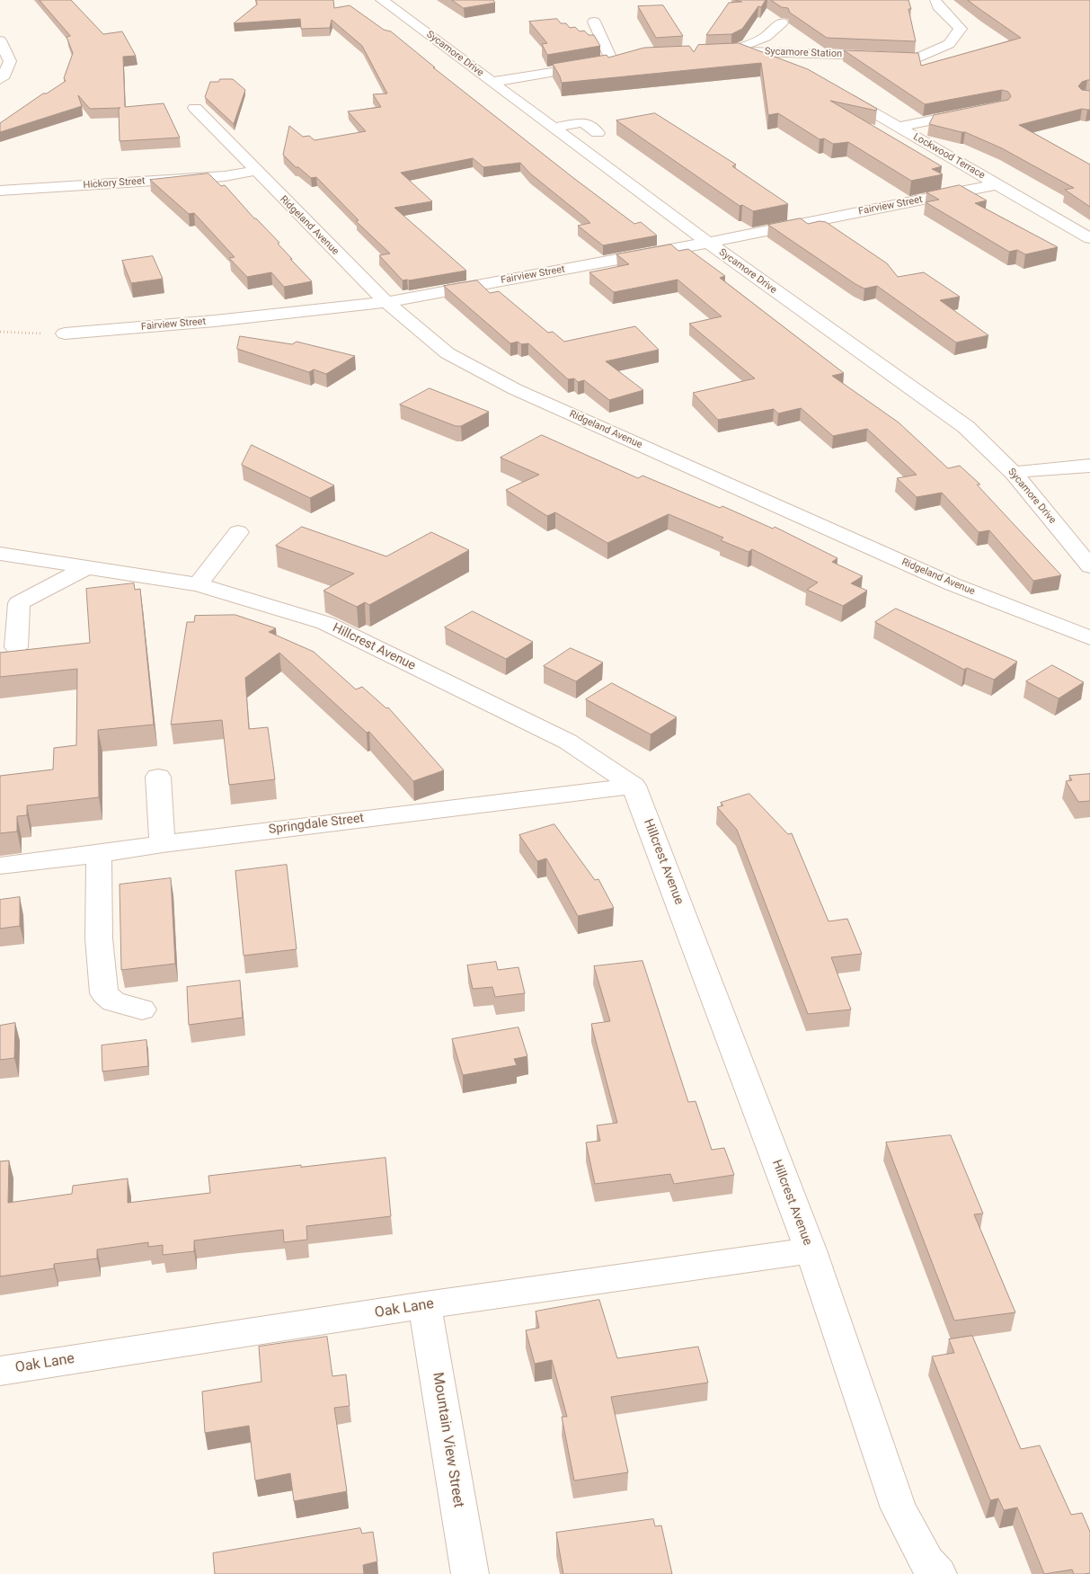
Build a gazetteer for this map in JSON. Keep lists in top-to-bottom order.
{
  "streets": {
    "street": [
      "Sycamore Station",
      "Sycamore Drive",
      "Lockwood Terrace",
      "Hickory Street",
      "Fairview Street",
      "Ridgeland Avenue",
      "Hillcrest Avenue",
      "Springdale Street",
      "Oak Lane",
      "Mountain View Street"
    ]
  },
  "crossings": [
    ["Sycamore Drive", "Fairview Street"],
    ["Lockwood Terrace", "Fairview Street"],
    ["Hickory Street", "Ridgeland Avenue"],
    ["Fairview Street", "Ridgeland Avenue"],
    ["Hillcrest Avenue", "Springdale Street"],
    ["Hillcrest Avenue", "Oak Lane"],
    ["Oak Lane", "Mountain View Street"]
  ]
}
